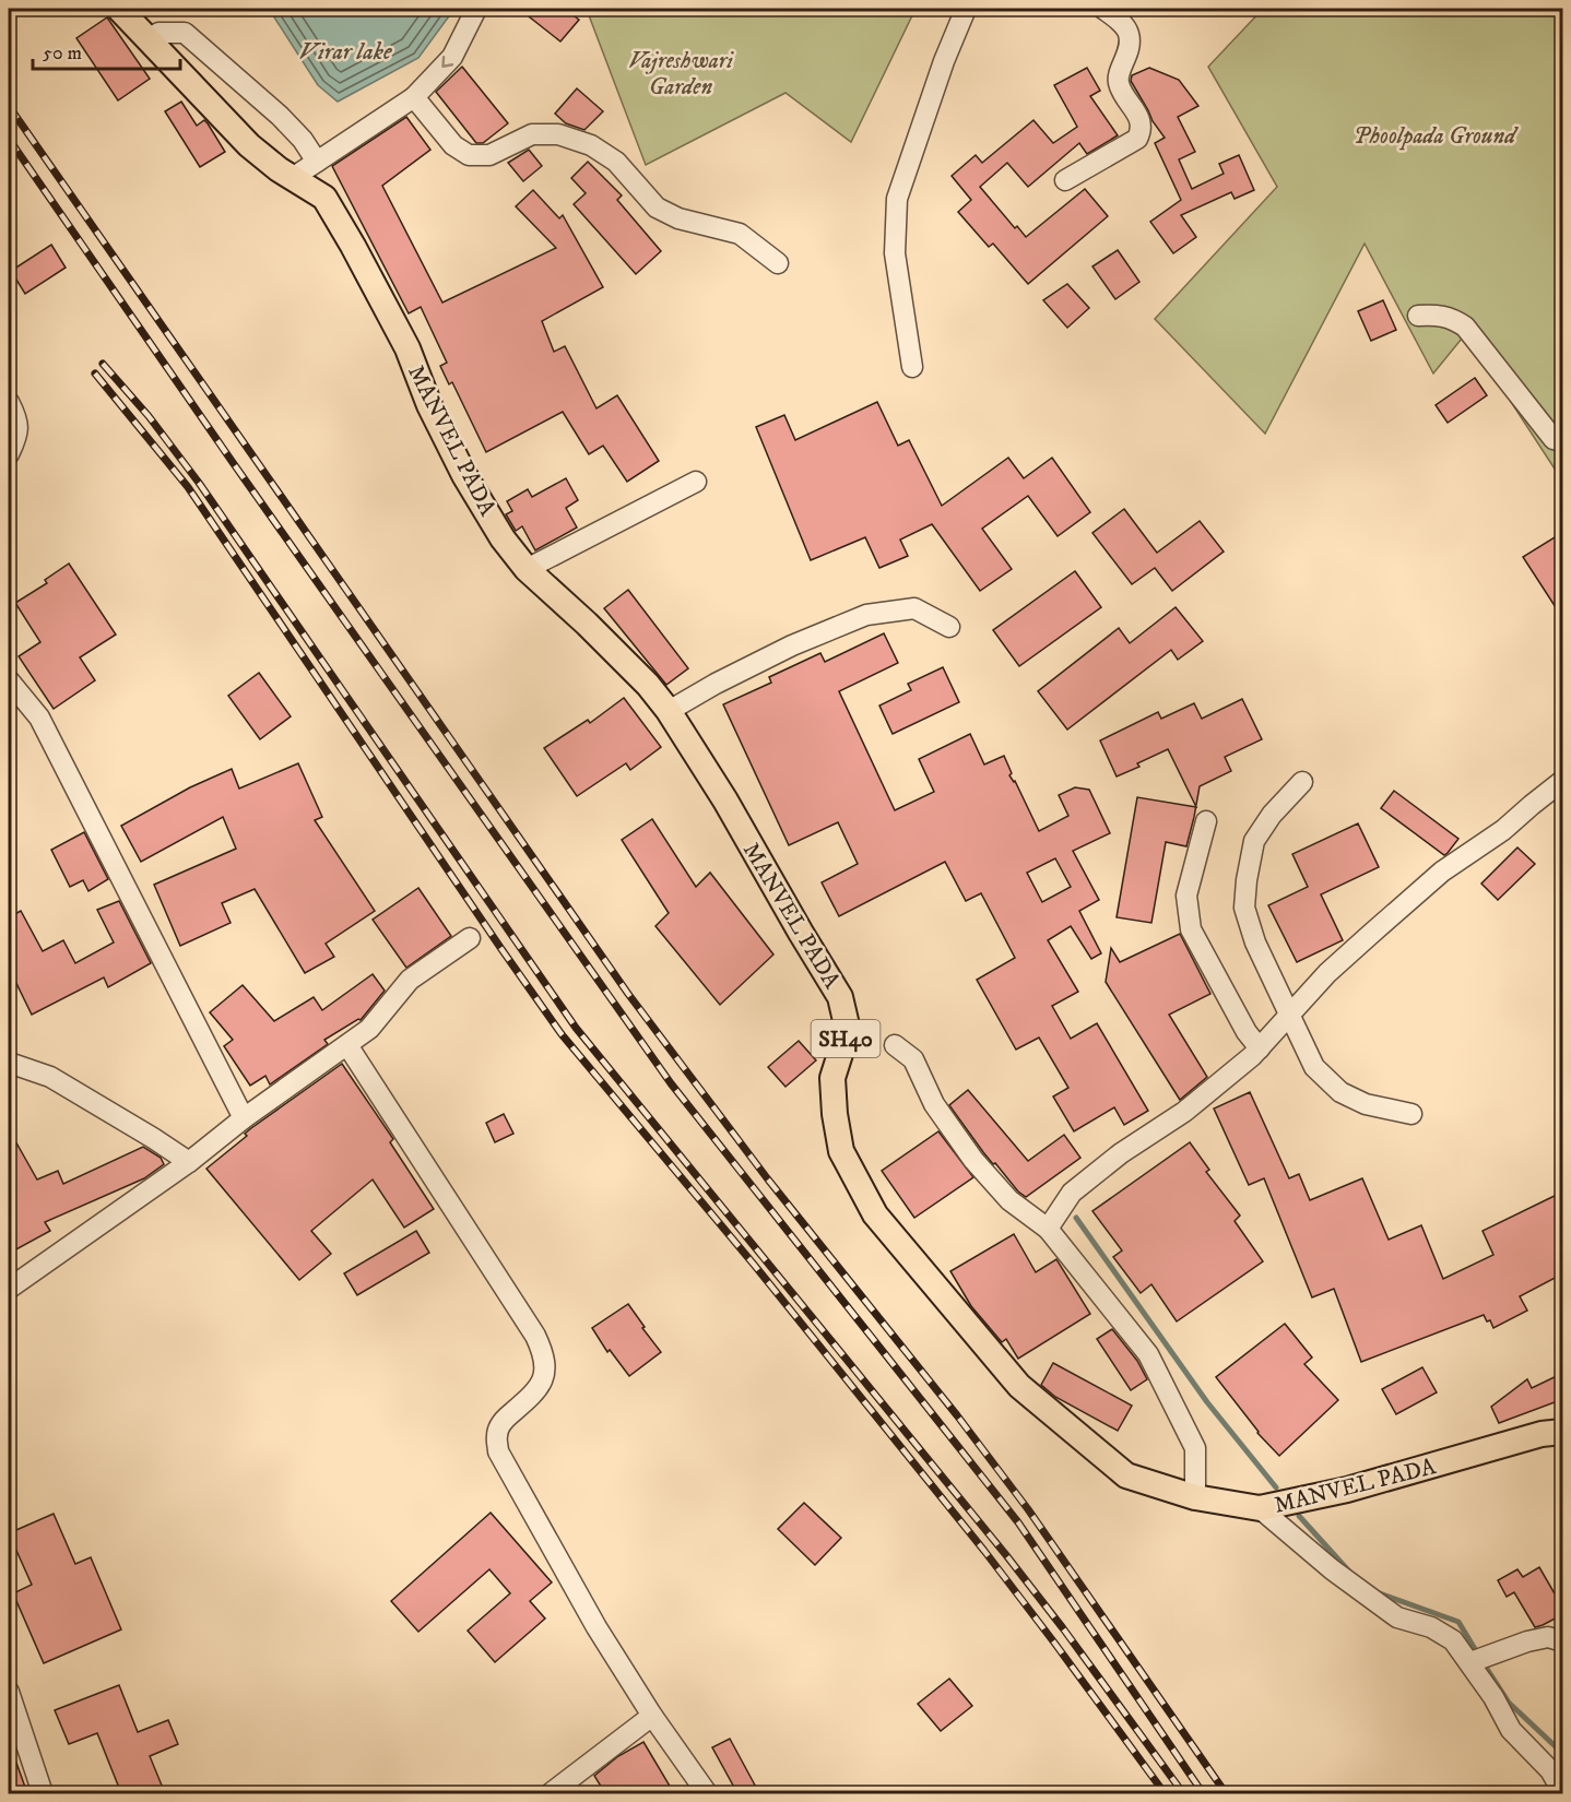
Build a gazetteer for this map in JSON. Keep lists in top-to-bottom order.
{
  "streets": {
    "main road": ["MANVEL PADA", "SH40"]
  },
  "water": ["Virar lake"],
  "parks": ["Vajreshwari Garden", "Phoolpada Ground"],
  "scale_bar": "50 m"
}
